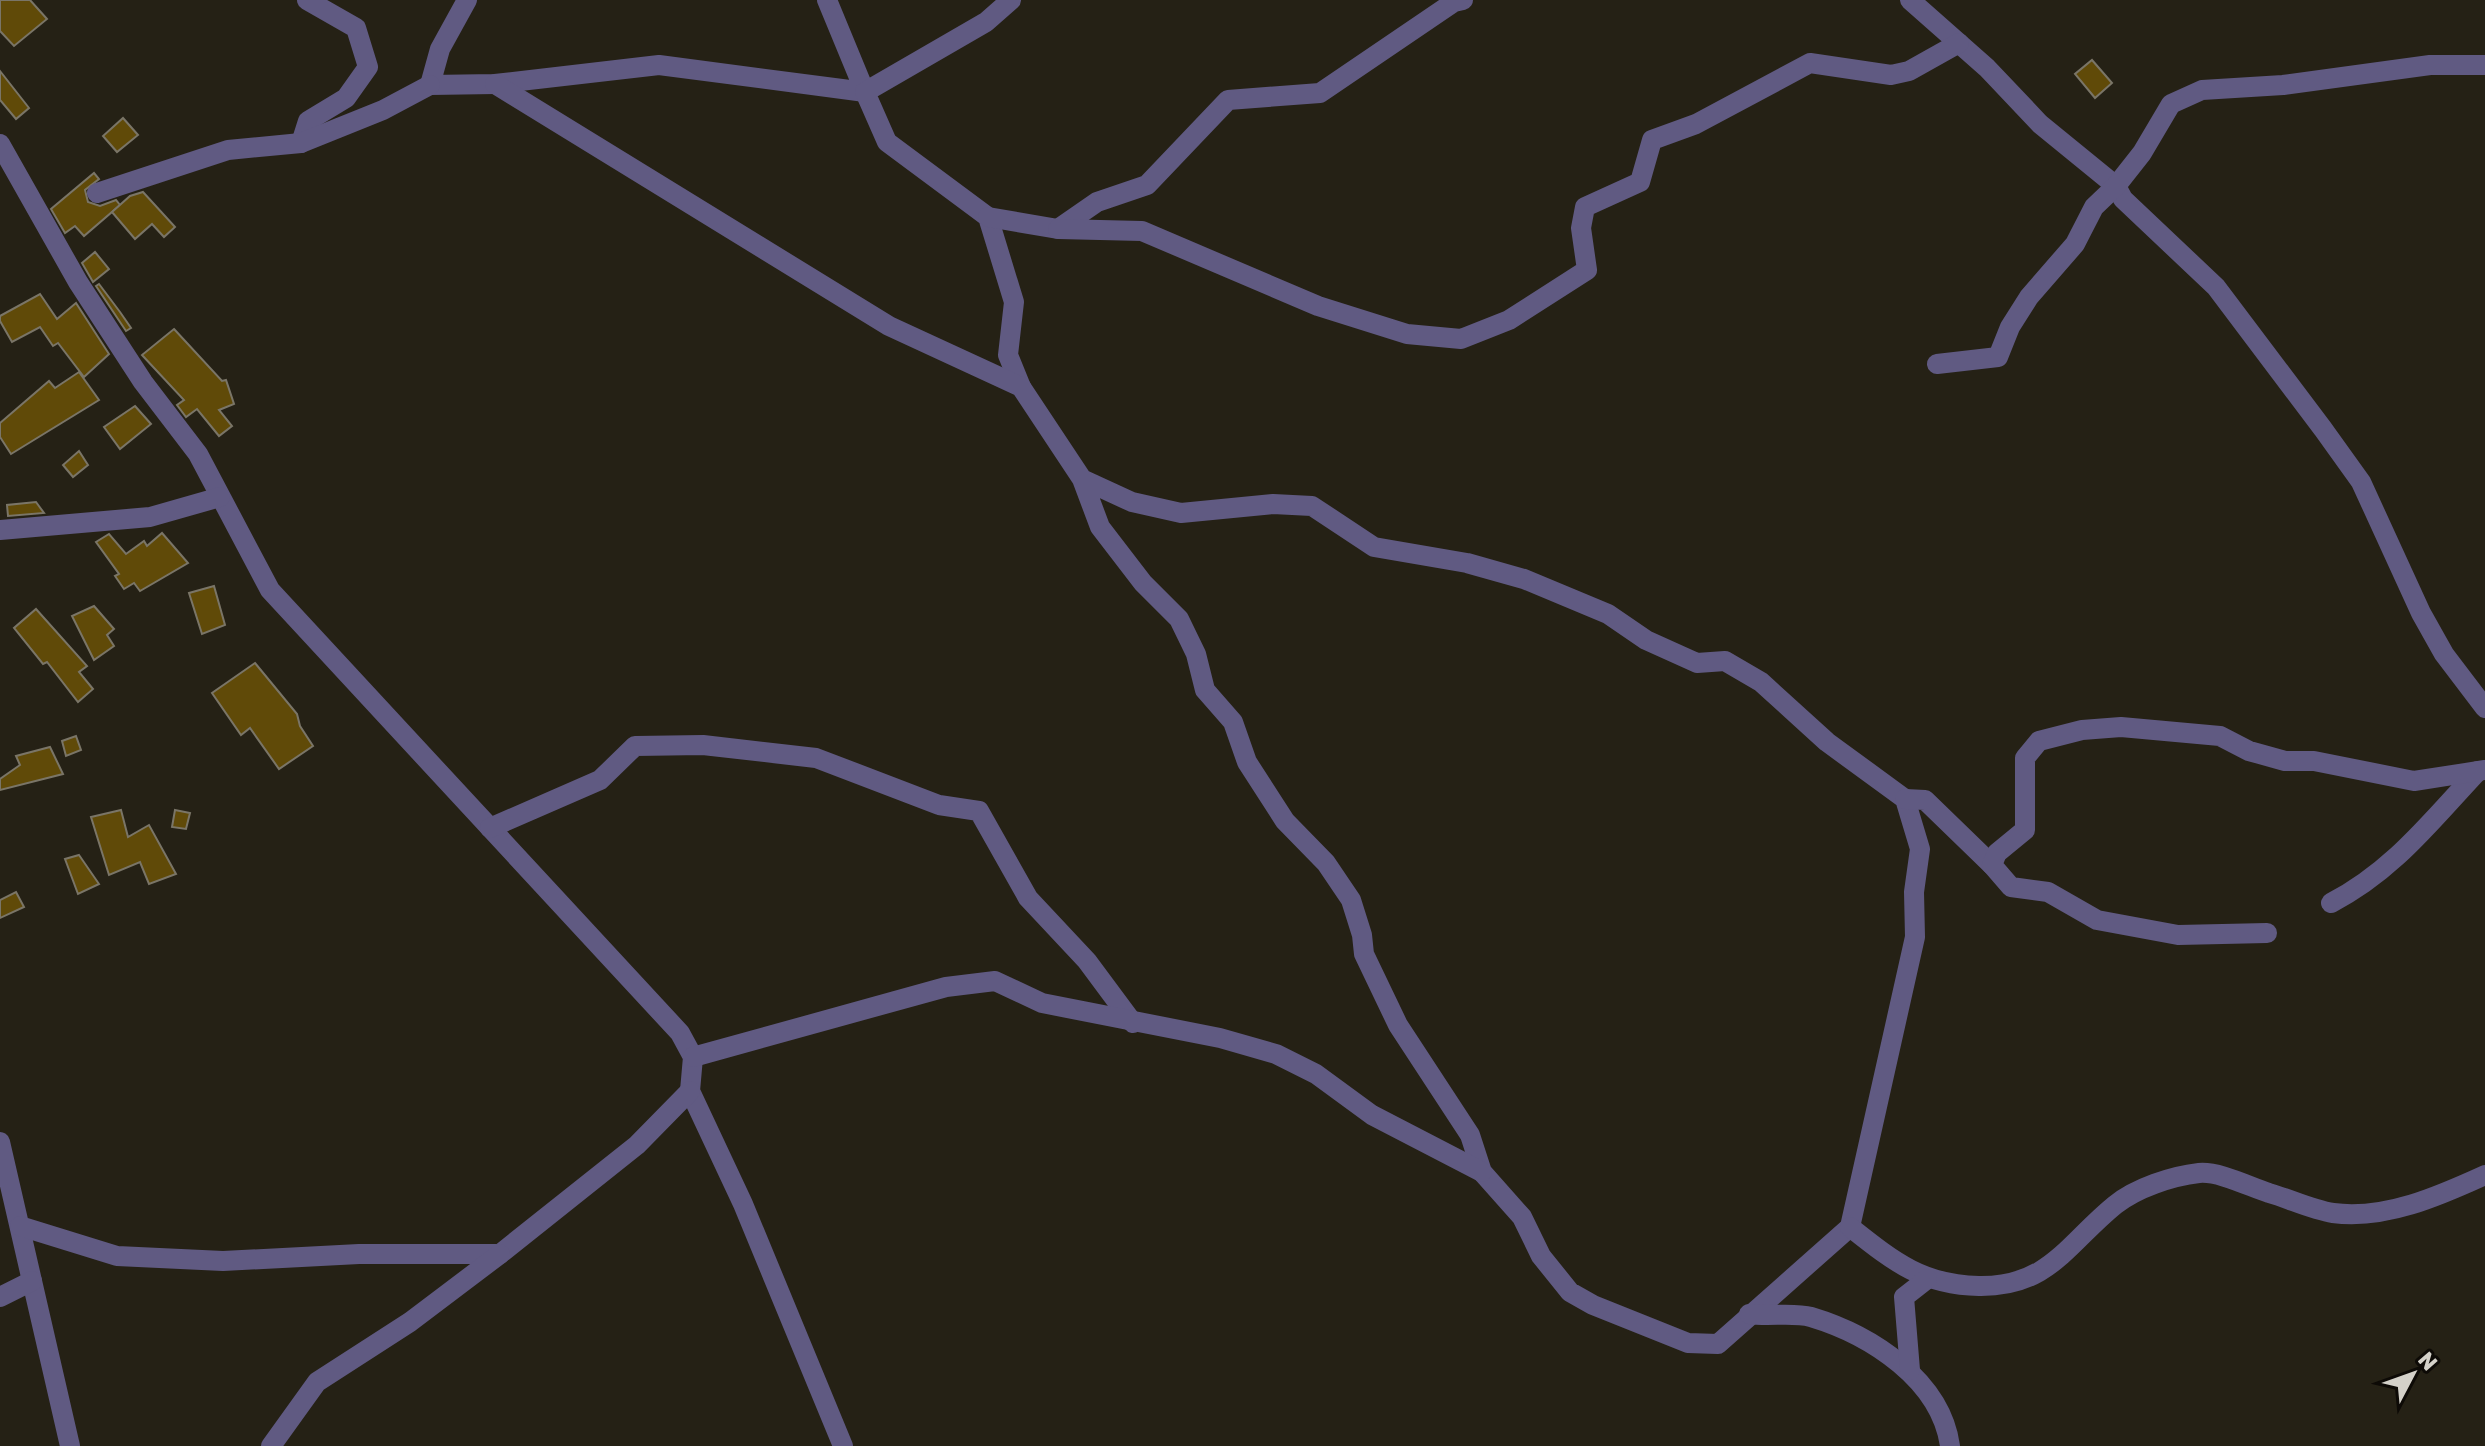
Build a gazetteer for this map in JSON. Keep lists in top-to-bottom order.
{
  "north": "top right"
}
